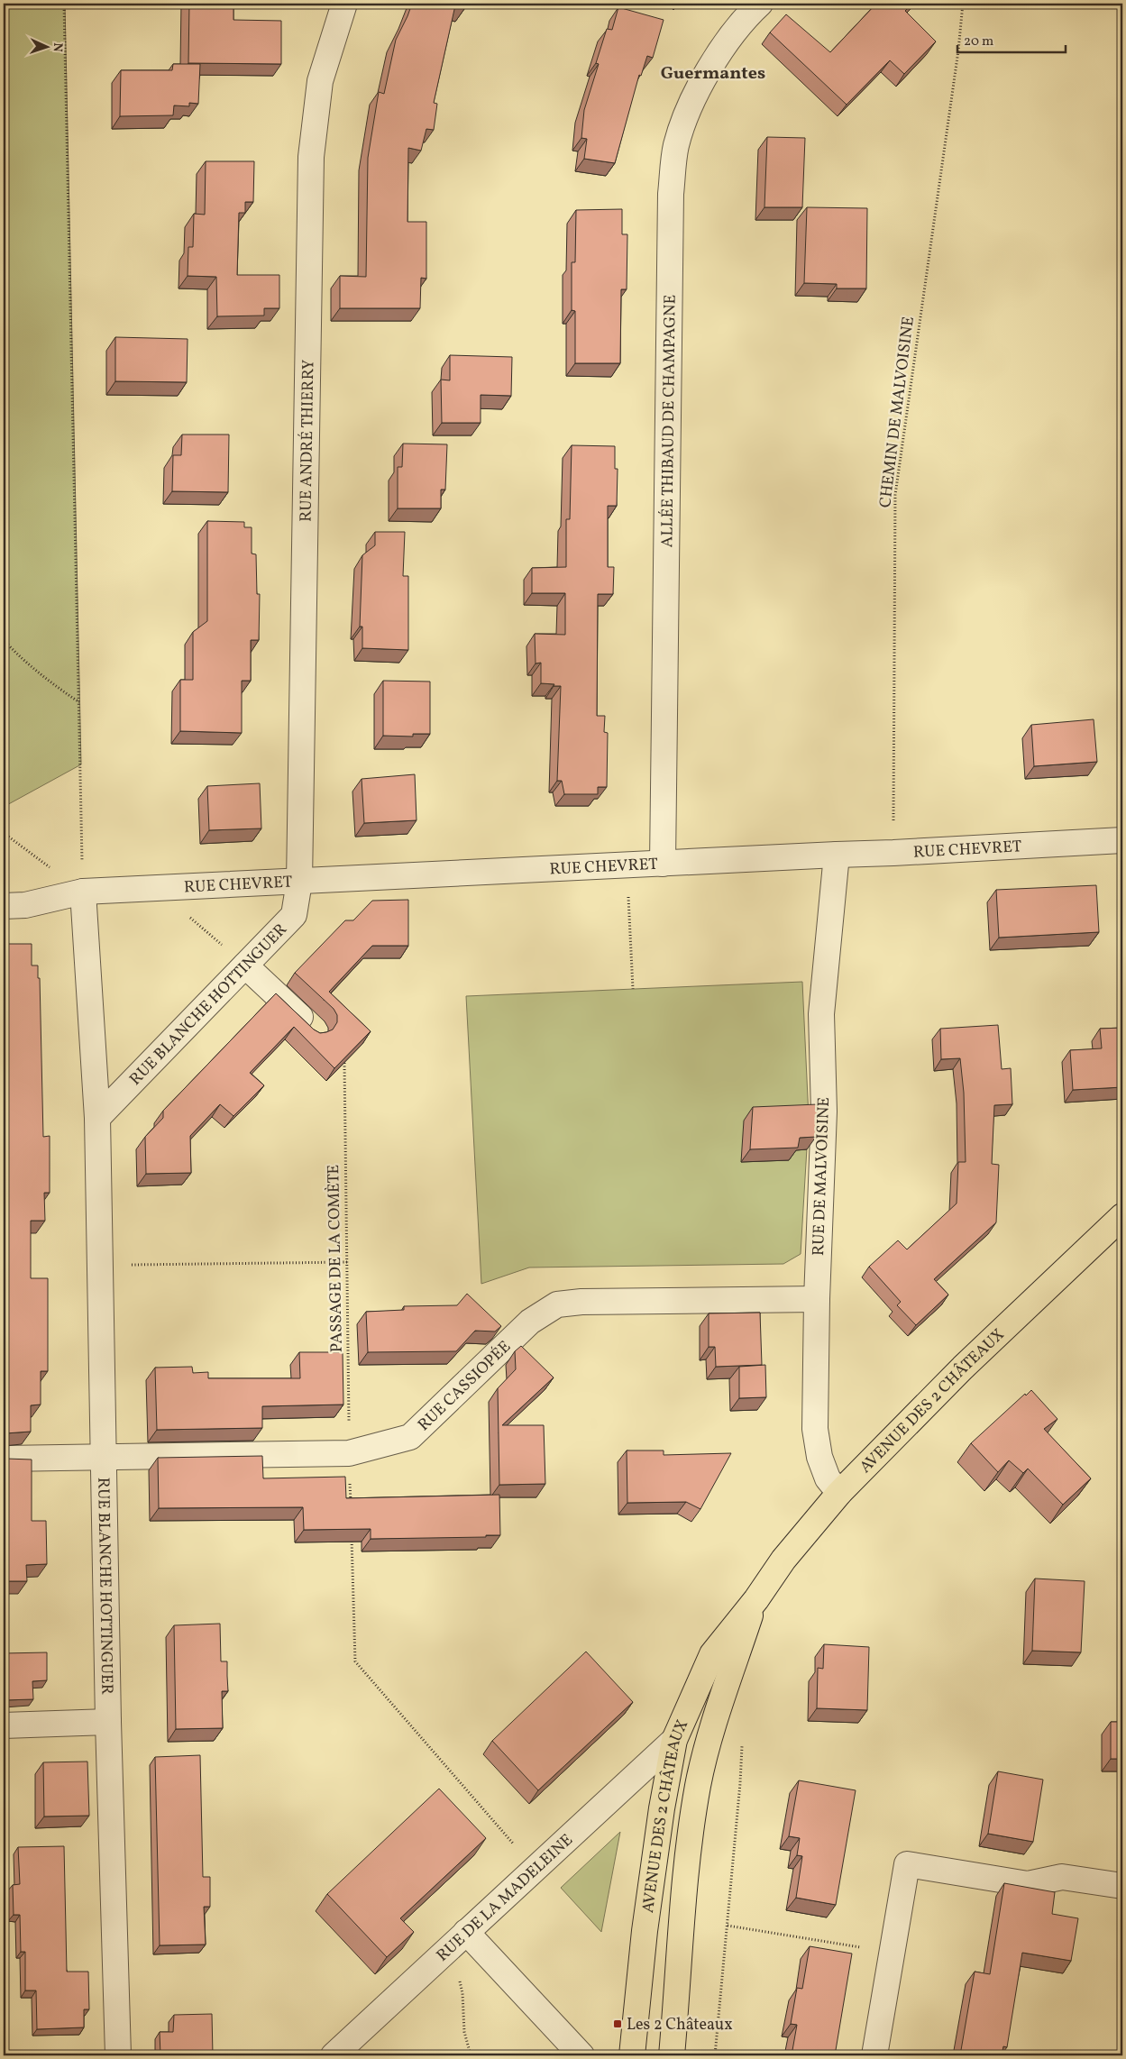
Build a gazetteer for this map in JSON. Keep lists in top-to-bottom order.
{
  "streets": {
    "main road": ["AVENUE DES 2 CHÂTEAUX"],
    "street": [
      "ALLÉE THIBAUD DE CHAMPAGNE",
      "RUE ANDRÉ THIERRY",
      "RUE CHEVRET",
      "RUE BLANCHE HOTTINGUER",
      "RUE DE MALVOISINE",
      "RUE CASSIOPÉE",
      "RUE DE LA MADELEINE"
    ],
    "path": ["CHEMIN DE MALVOISINE", "PASSAGE DE LA COMÈTE"]
  },
  "crossings": [
    ["CHEMIN DE MALVOISINE", "RUE CHEVRET"],
    ["ALLÉE THIBAUD DE CHAMPAGNE", "RUE CHEVRET"],
    ["RUE ANDRÉ THIERRY", "RUE CHEVRET"],
    ["RUE ANDRÉ THIERRY", "RUE BLANCHE HOTTINGUER"],
    ["RUE CHEVRET", "RUE BLANCHE HOTTINGUER"],
    ["RUE CHEVRET", "RUE DE MALVOISINE"],
    ["RUE BLANCHE HOTTINGUER", "RUE CASSIOPÉE"],
    ["RUE DE MALVOISINE", "RUE CASSIOPÉE"],
    ["RUE DE MALVOISINE", "AVENUE DES 2 CHÂTEAUX"],
    ["PASSAGE DE LA COMÈTE", "RUE CASSIOPÉE"],
    ["AVENUE DES 2 CHÂTEAUX", "RUE DE LA MADELEINE"]
  ],
  "districts": ["Guermantes"],
  "places": {
    "transit": ["Les 2 Châteaux"]
  },
  "scale_bar": "20 m",
  "north": "right"
}
